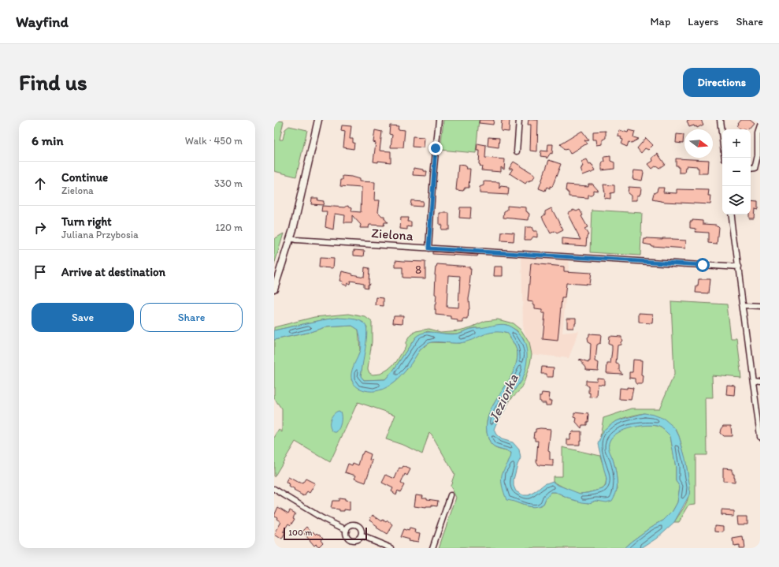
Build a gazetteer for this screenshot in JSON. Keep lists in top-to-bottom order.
{
  "streets": {
    "street": ["Zielona"]
  },
  "water": ["Jeziorka"],
  "house_numbers": ["8"],
  "scale_bar": "100 m",
  "north": "right",
  "page": {
    "header": "Wayfind",
    "nav": ["Map", "Layers", "Share"],
    "buttons": [
      "Directions",
      ["Save", "Share"]
    ],
    "title": "Find us",
    "heading": ["6 min", "Walk · 450 m"],
    "map_buttons": ["+", "−"],
    "list": [
      ["Continue", "Zielona", "330 m"],
      ["Turn right", "Juliana Przybosia", "120 m"],
      "Arrive at destination"
    ],
    "scale": "100 m"
  }
}
